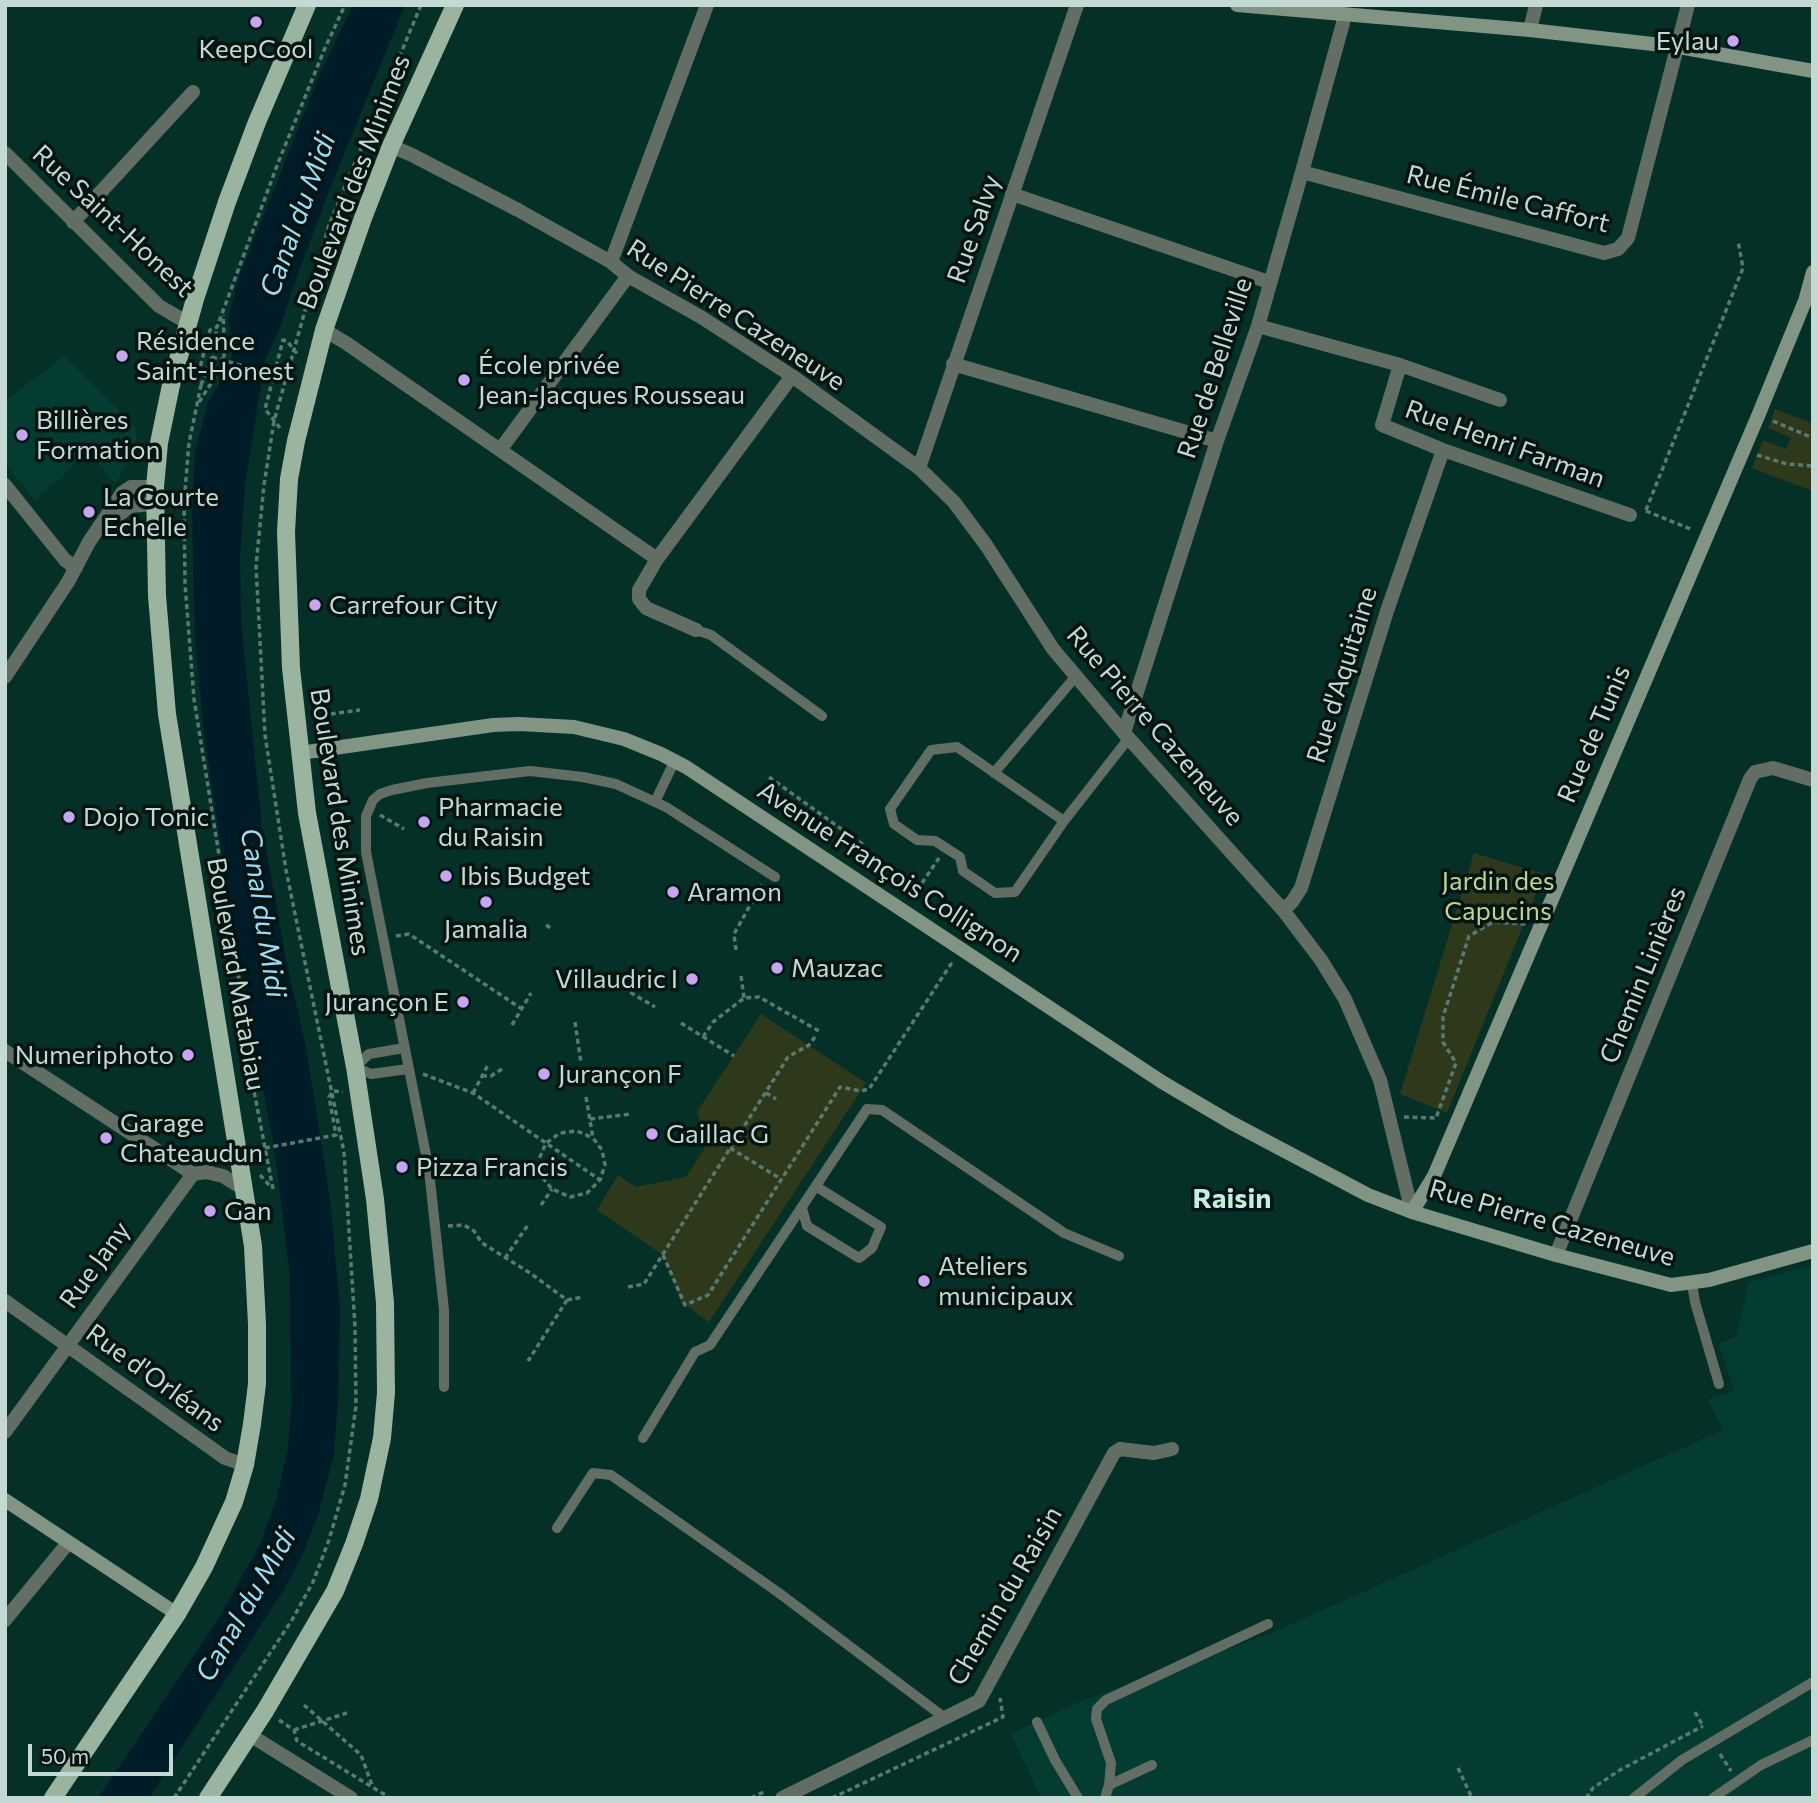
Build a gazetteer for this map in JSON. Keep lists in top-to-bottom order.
{
  "streets": {
    "main road": ["Boulevard des Minimes", "Boulevard Matabiau"],
    "street": [
      "Rue Émile Caffort",
      "Rue Saint-Honest",
      "Rue Salvy",
      "Rue Pierre Cazeneuve",
      "Rue de Belleville",
      "Rue Henri Farman",
      "Rue d'Aquitaine",
      "Rue de Tunis",
      "Avenue François Collignon",
      "Chemin Linières",
      "Rue Jany",
      "Rue d'Orléans",
      "Chemin du Raisin"
    ]
  },
  "crossings": [
    ["Boulevard des Minimes", "Rue Pierre Cazeneuve"],
    ["Boulevard des Minimes", "Avenue François Collignon"],
    ["Rue Émile Caffort", "Rue de Belleville"],
    ["Rue Saint-Honest", "Boulevard Matabiau"],
    ["Rue Salvy", "Rue Pierre Cazeneuve"],
    ["Rue Pierre Cazeneuve", "Rue de Belleville"],
    ["Rue Pierre Cazeneuve", "Rue d'Aquitaine"],
    ["Rue Pierre Cazeneuve", "Rue de Tunis"],
    ["Rue Pierre Cazeneuve", "Avenue François Collignon"],
    ["Rue Pierre Cazeneuve", "Chemin Linières"],
    ["Rue Henri Farman", "Rue d'Aquitaine"],
    ["Rue de Tunis", "Avenue François Collignon"],
    ["Boulevard Matabiau", "Rue d'Orléans"],
    ["Rue Jany", "Rue d'Orléans"]
  ],
  "districts": ["Raisin"],
  "water": ["Canal du Midi"],
  "parks": ["Jardin des Capucins"],
  "places": [
    "KeepCool",
    "Eylau",
    "Résidence Saint-Honest",
    "École privée Jean-Jacques Rousseau",
    "Billières Formation",
    "La Courte Echelle",
    "Carrefour City",
    "Dojo Tonic",
    "Pharmacie du Raisin",
    "Ibis Budget",
    "Aramon",
    "Jamalia",
    "Mauzac",
    "Villaudric I",
    "Jurançon E",
    "Numeriphoto",
    "Jurançon F",
    "Gaillac G",
    "Garage Chateaudun",
    "Pizza Francis",
    "Gan",
    "Ateliers municipaux"
  ],
  "scale_bar": "50 m"
}
